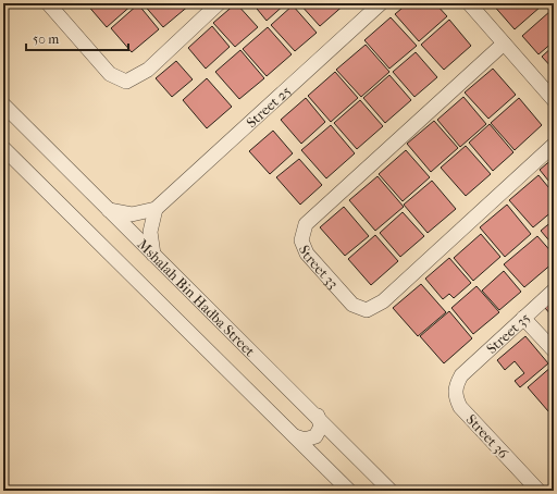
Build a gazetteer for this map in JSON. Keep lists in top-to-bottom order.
{
  "streets": {
    "street": [
      "Street 25",
      "Street 33",
      "Mshalah Bin Hadba Street",
      "Street 35",
      "Street 36"
    ]
  },
  "crossings": [
    ["Street 25", "Mshalah Bin Hadba Street"],
    ["Street 35", "Street 36"]
  ],
  "scale_bar": "50 m"
}
